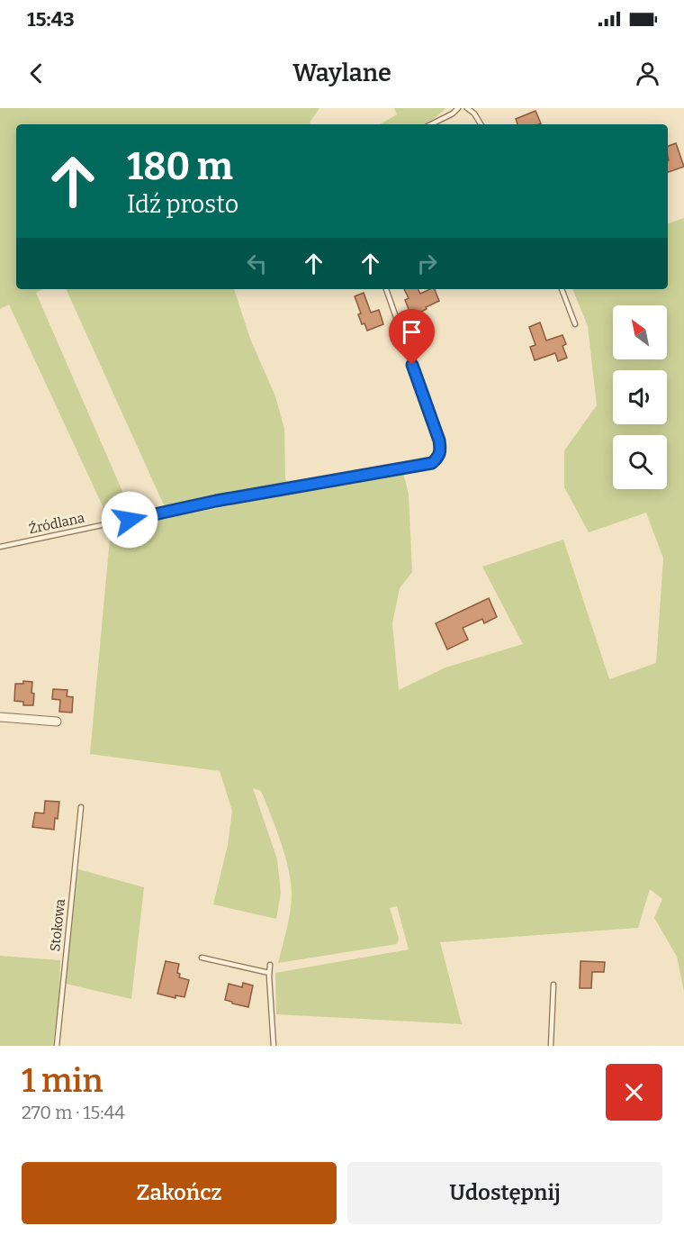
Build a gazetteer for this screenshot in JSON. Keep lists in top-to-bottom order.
{
  "streets": {
    "lane": ["Źródlana", "Stokowa"]
  },
  "north": "top left",
  "page": {
    "status": "15:43",
    "header": "Waylane",
    "turn": ["180 m", "Idź prosto"],
    "heading": ["1 min", "270 m · 15:44"],
    "buttons": ["Zakończ", "Udostępnij"]
  }
}
